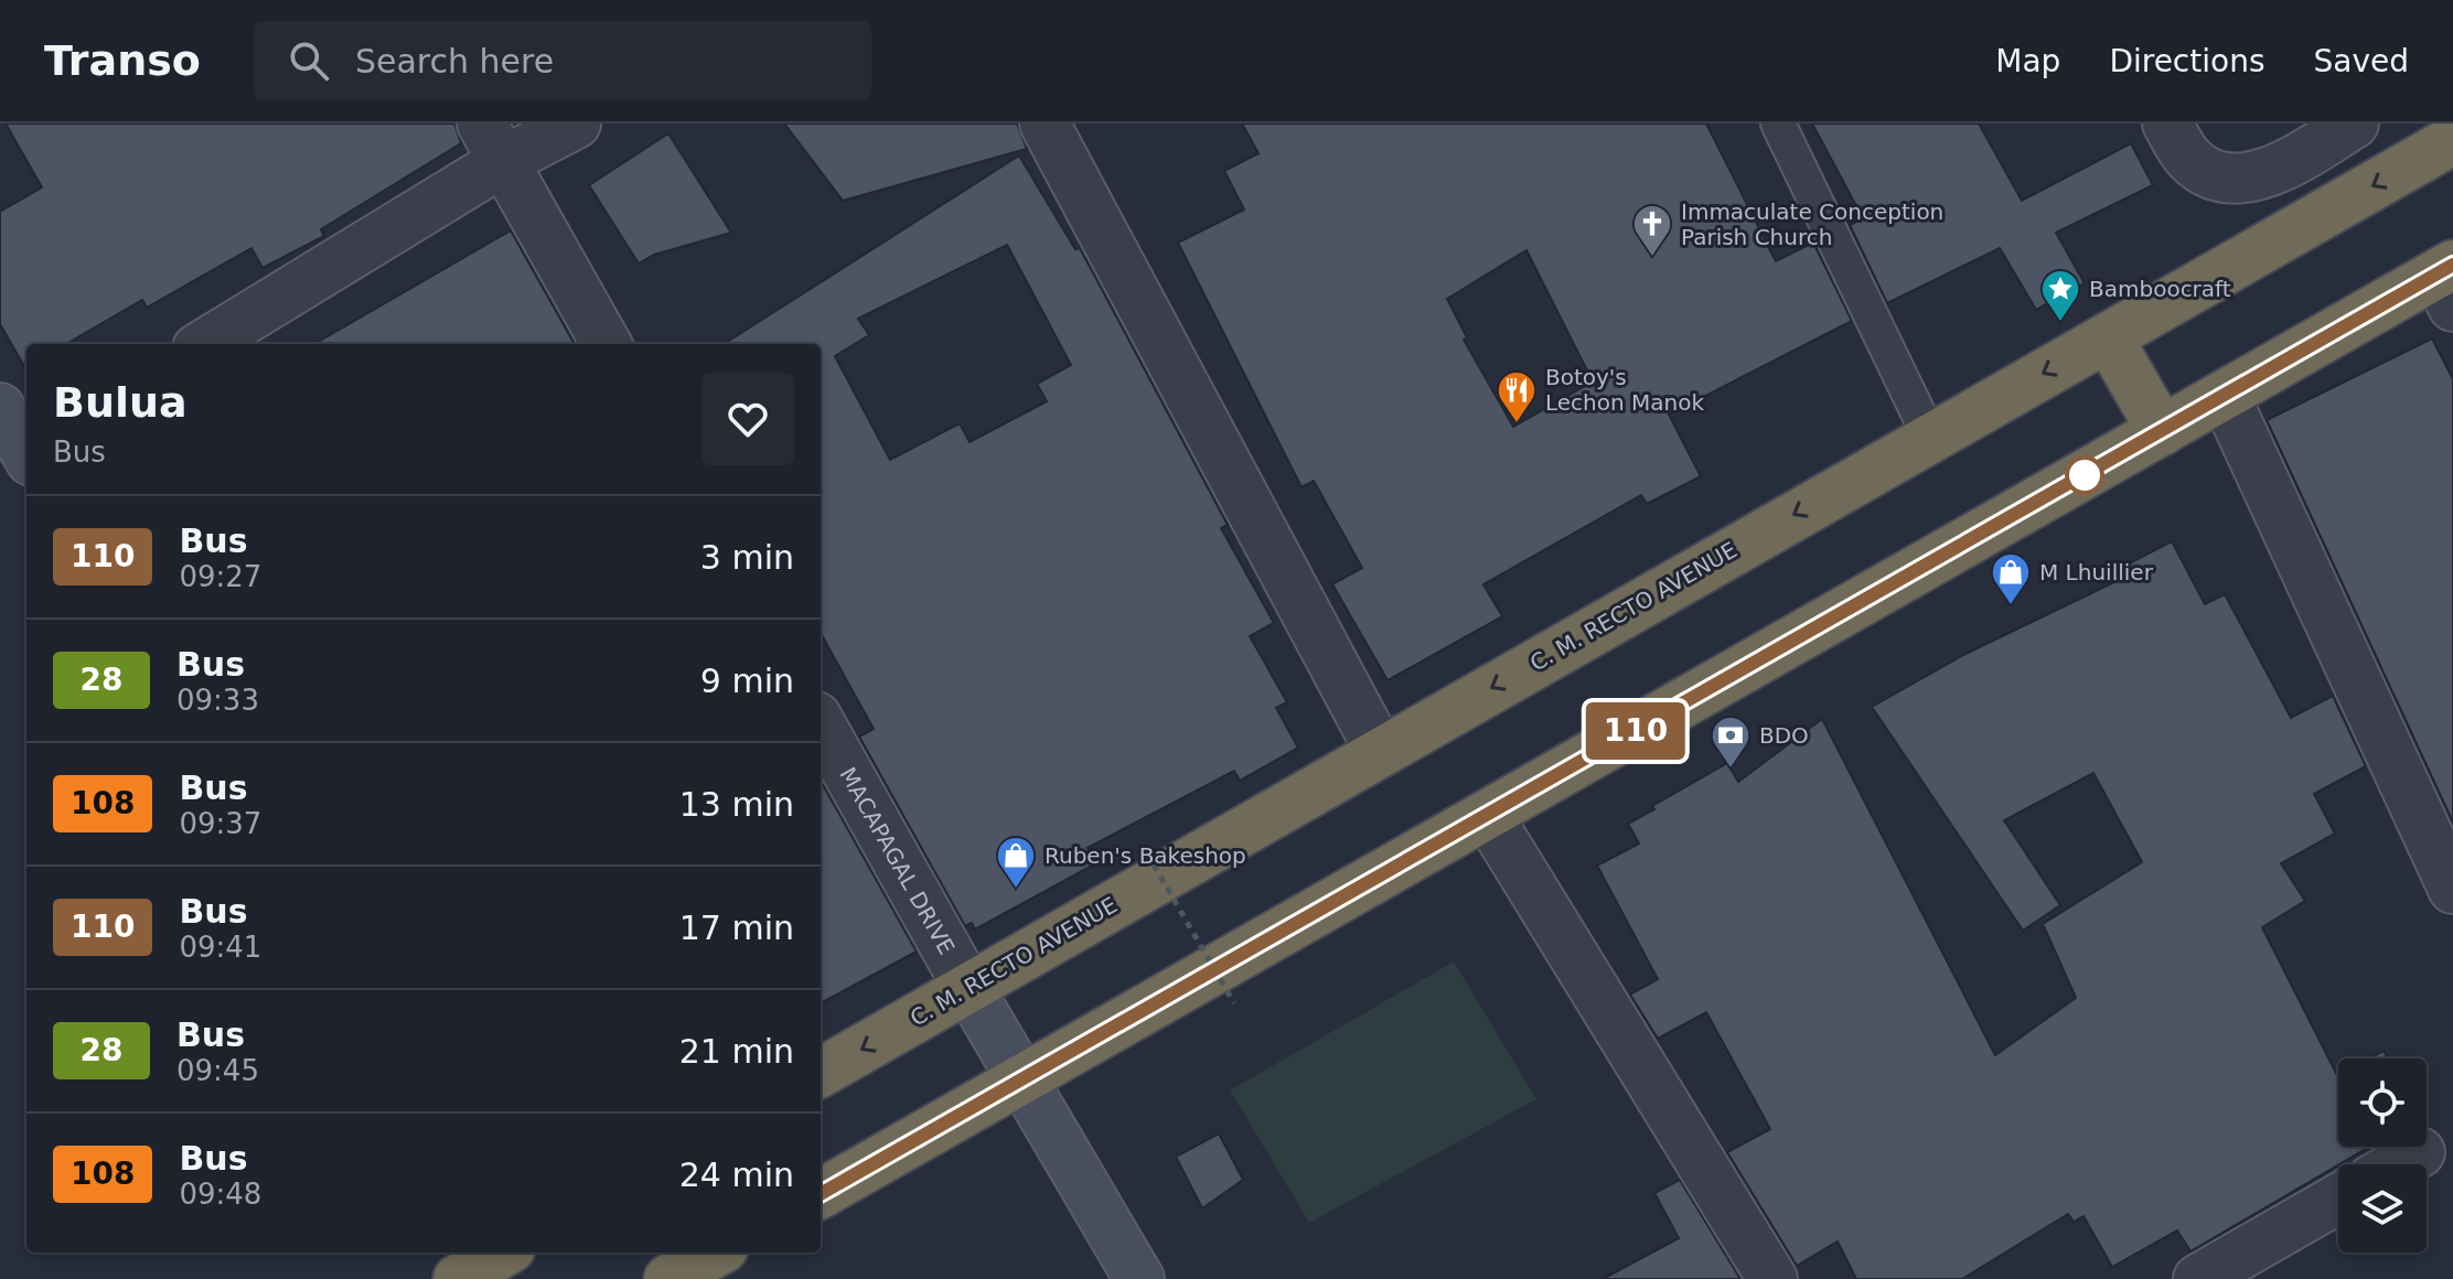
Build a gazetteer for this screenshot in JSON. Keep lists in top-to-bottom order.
{
  "streets": {
    "highway": ["C. M. RECTO AVENUE"],
    "main road": ["MACAPAGAL DRIVE"]
  },
  "crossings": [
    ["C. M. RECTO AVENUE", "MACAPAGAL DRIVE"]
  ],
  "places": {
    "church": ["Immaculate Conception Parish Church"],
    "place": ["Bamboocraft"],
    "restaurant": ["Botoy's Lechon Manok"],
    "shop": ["M Lhuillier", "Ruben's Bakeshop"],
    "bank": ["BDO"]
  },
  "lines": ["bus line 110"],
  "page": {
    "header": "Transo",
    "search": "Search here",
    "nav": ["Map", "Directions", "Saved"],
    "on_map": "110",
    "heading": ["Bulua", "Bus"],
    "list": [
      {
        "mark": "110",
        "name": "Bus",
        "note": "09:27",
        "value": "3 min"
      },
      {
        "mark": "28",
        "name": "Bus",
        "note": "09:33",
        "value": "9 min"
      },
      {
        "mark": "108",
        "name": "Bus",
        "note": "09:37",
        "value": "13 min"
      },
      {
        "mark": "110",
        "name": "Bus",
        "note": "09:41",
        "value": "17 min"
      },
      {
        "mark": "28",
        "name": "Bus",
        "note": "09:45",
        "value": "21 min"
      },
      {
        "mark": "108",
        "name": "Bus",
        "note": "09:48",
        "value": "24 min"
      }
    ]
  }
}
